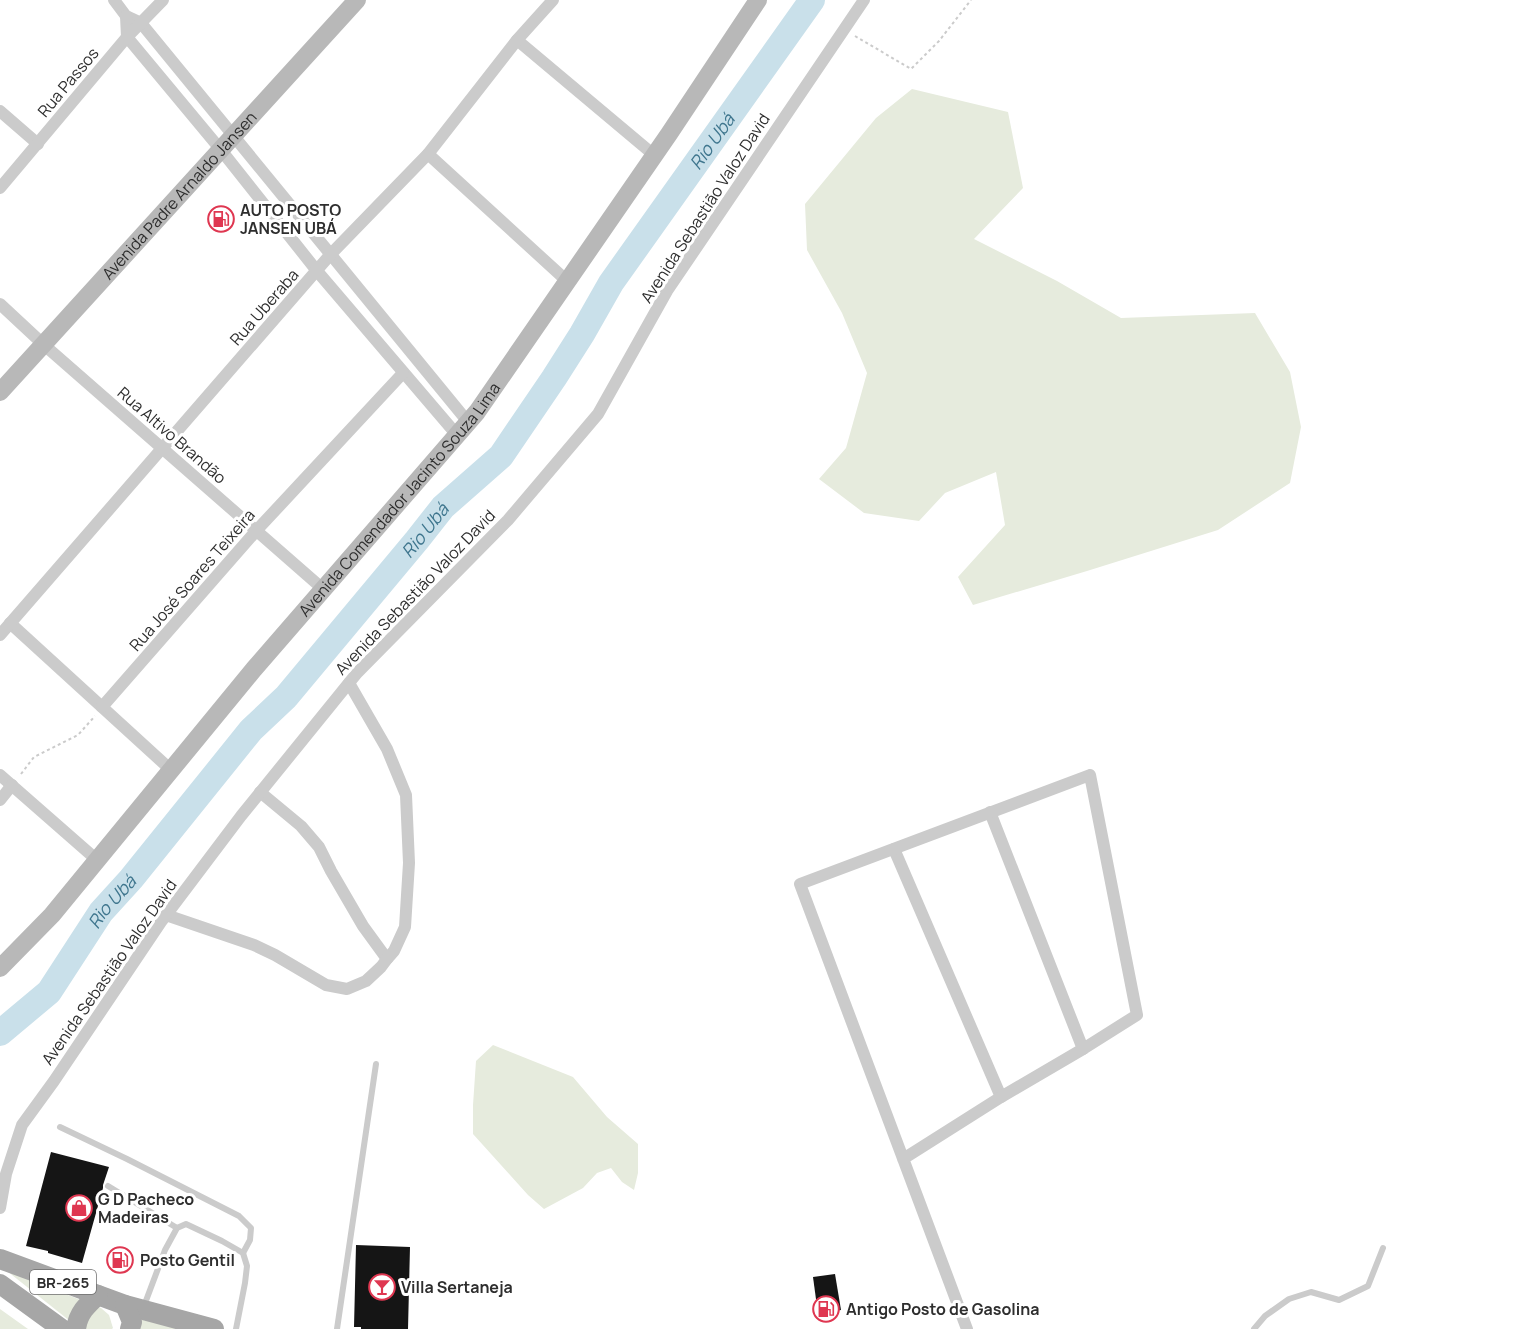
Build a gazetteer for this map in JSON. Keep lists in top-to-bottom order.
{
  "streets": {
    "main road": ["BR-265"],
    "street": [
      "Rua Passos",
      "Avenida Padre Arnaldo Jansen",
      "Avenida Sebastião Valoz David",
      "Rua Uberaba",
      "Rua Altivo Brandão",
      "Avenida Comendador Jacinto Souza Lima",
      "Rua José Soares Teixeira"
    ]
  },
  "crossings": [
    ["Avenida Padre Arnaldo Jansen", "Rua Altivo Brandão"],
    ["Rua Uberaba", "Rua Altivo Brandão"],
    ["Rua Altivo Brandão", "Avenida Comendador Jacinto Souza Lima"],
    ["Rua Altivo Brandão", "Rua José Soares Teixeira"]
  ],
  "water": ["Rio Ubá"],
  "places": {
    "fuel station": ["AUTO POSTO JANSEN UBÁ", "Posto Gentil", "Antigo Posto de Gasolina"],
    "shop": ["G D Pacheco Madeiras"],
    "bar": ["Villa Sertaneja"]
  }
}
